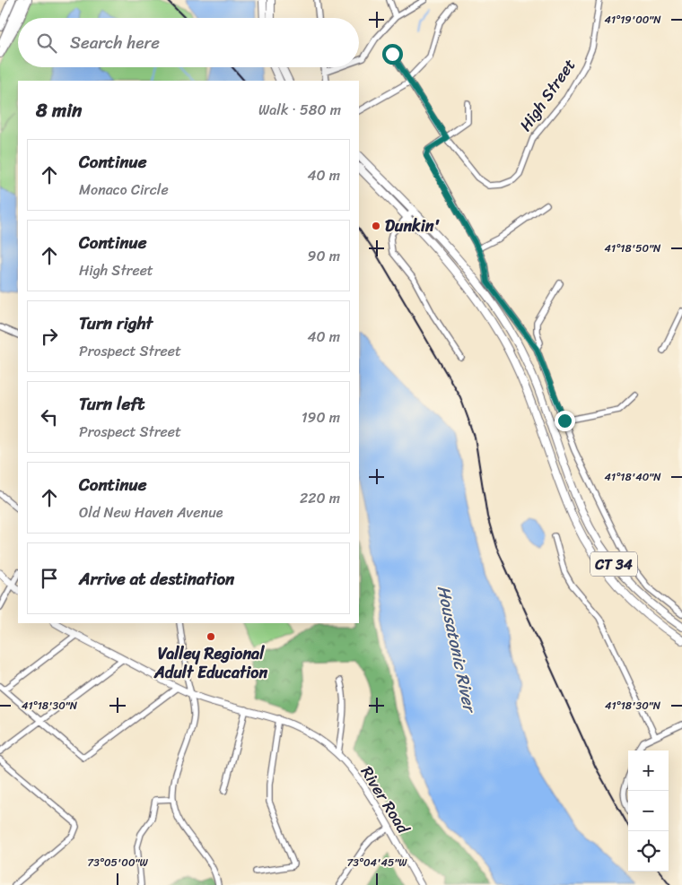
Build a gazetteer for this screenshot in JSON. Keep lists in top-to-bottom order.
{
  "streets": {
    "highway": ["CT 34"],
    "main road": ["River Road"],
    "street": ["High Street"]
  },
  "water": ["Housatonic River"],
  "places": ["Dunkin'", "Valley Regional Adult Education"],
  "page": {
    "search": "Search here",
    "heading": ["8 min", "Walk · 580 m"],
    "list": [
      ["Continue", "Monaco Circle", "40 m"],
      ["Continue", "High Street", "90 m"],
      ["Turn right", "Prospect Street", "40 m"],
      ["Turn left", "Prospect Street", "190 m"],
      ["Continue", "Old New Haven Avenue", "220 m"],
      "Arrive at destination"
    ],
    "map_buttons": ["+", "−"]
  },
  "coordinates": [
    "41°19'00\"N",
    "41°18'50\"N",
    "41°18'40\"N",
    "41°18'30\"N",
    "73°05'00\"W",
    "73°04'45\"W"
  ]
}
